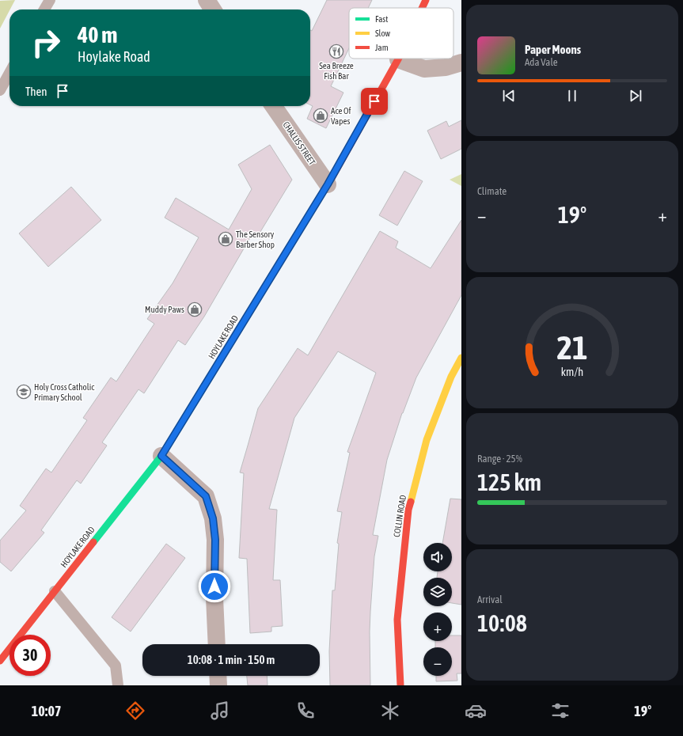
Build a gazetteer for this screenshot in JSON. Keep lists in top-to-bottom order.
{
  "streets": {
    "main road": ["HOYLAKE ROAD", "COLLIN ROAD"],
    "street": ["CHALLIS STREET"]
  },
  "crossings": [
    ["CHALLIS STREET", "HOYLAKE ROAD"]
  ],
  "places": {
    "restaurant": ["Sea Breeze Fish Bar"],
    "shop": ["Ace Of Vapes", "The Sensory Barber Shop", "Muddy Paws"],
    "school or university": ["Holy Cross Catholic Primary School"]
  },
  "legend": ["Fast", "Slow", "Jam"],
  "page": {
    "turn": ["40 m", "Hoylake Road"],
    "song": ["Paper Moons", "Ada Vale"],
    "then": "Then",
    "tile": [
      "Climate",
      ["Range · 25%", "125 km"],
      ["Arrival", "10:08"]
    ],
    "heat": ["−", "19°", "+"],
    "map_buttons": ["+", "−"],
    "limit": "30",
    "trip": "10:08 · 1 min · 150 m",
    "tabs": ["10:07", "19°"],
    "gauge": ["21", "km/h"]
  }
}
